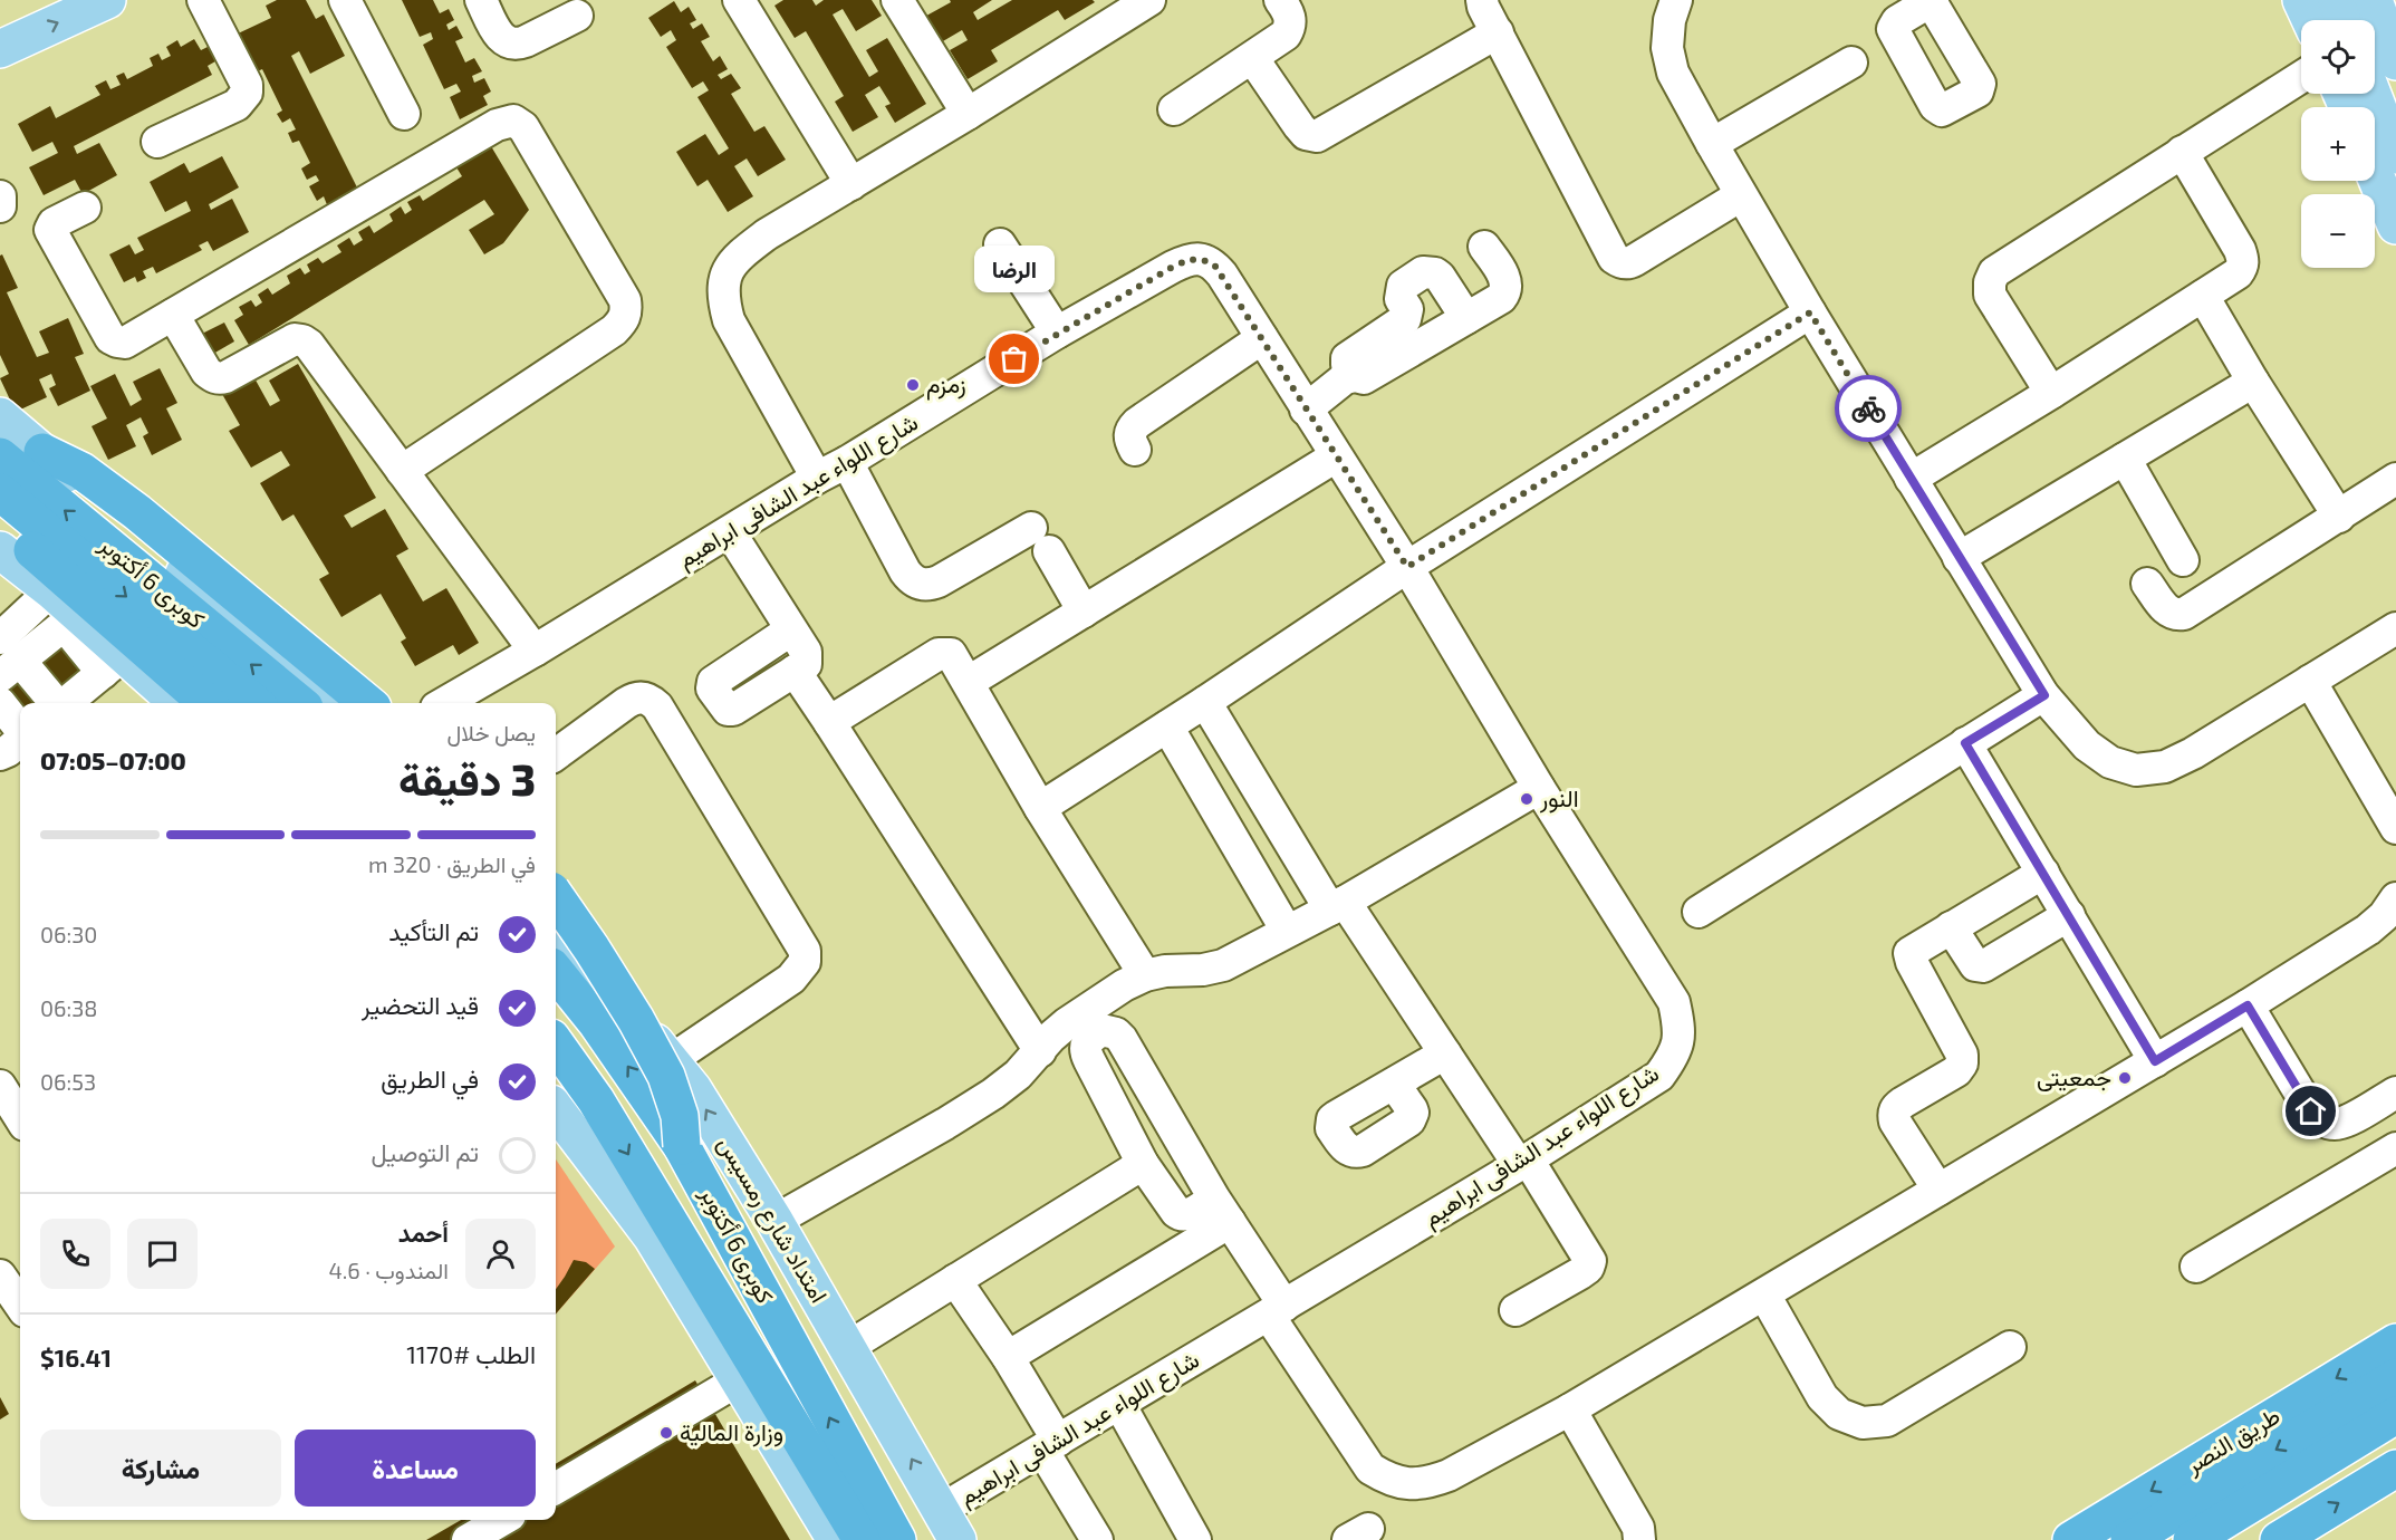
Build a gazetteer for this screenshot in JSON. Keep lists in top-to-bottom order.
{
  "streets": {
    "highway": ["كوبرى 6 أكتوبر", "طريق النصر"],
    "main road": ["امتداد شارع رمسيس"],
    "street": ["شارع اللواء عبد الشافى ابراهيم"]
  },
  "crossings": [
    ["شارع اللواء عبد الشافى ابراهيم", "امتداد شارع رمسيس"]
  ],
  "places": [
    "الرضا",
    "زمزم",
    "النور",
    "جمعيتى",
    "وزارة المالية"
  ],
  "page": {
    "map_buttons": ["+", "−"],
    "bubble": "الرضا",
    "heading": ["3 دقيقة", "يصل خلال", "07:00–07:05"],
    "panel": [
      "أحمد",
      "المندوب · 4.6",
      "الطلب #1170",
      "$16.41"
    ],
    "bar": "في الطريق · 320 m",
    "list": [
      ["تم التأكيد", "06:30"],
      ["قيد التحضير", "06:38"],
      ["في الطريق", "06:53"],
      "تم التوصيل"
    ],
    "buttons": ["مساعدة", "مشاركة"]
  }
}
